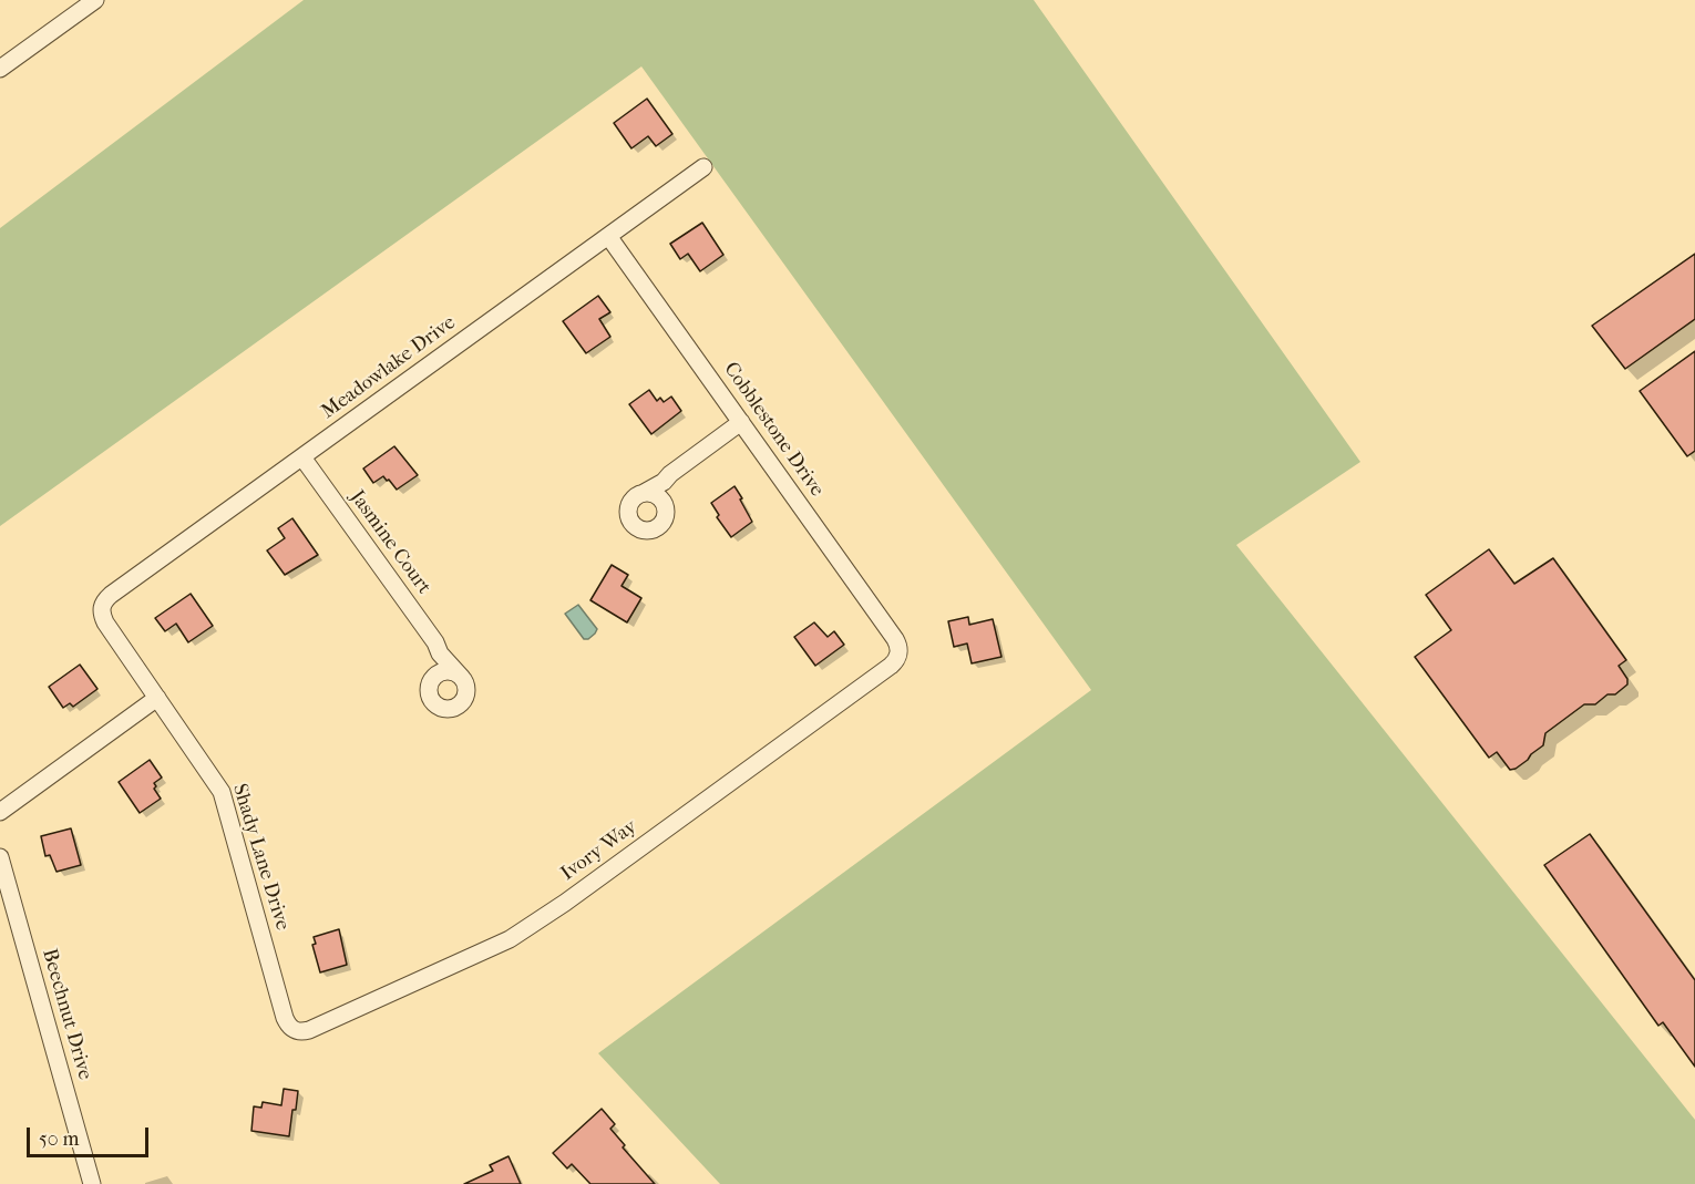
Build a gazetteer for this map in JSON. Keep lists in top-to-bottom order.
{
  "streets": {
    "street": [
      "Meadowlake Drive",
      "Cobblestone Drive",
      "Jasmine Court",
      "Ivory Way",
      "Shady Lane Drive",
      "Beechnut Drive"
    ]
  },
  "crossings": [
    ["Meadowlake Drive", "Cobblestone Drive"],
    ["Meadowlake Drive", "Jasmine Court"],
    ["Meadowlake Drive", "Shady Lane Drive"],
    ["Cobblestone Drive", "Ivory Way"],
    ["Ivory Way", "Shady Lane Drive"]
  ],
  "scale_bar": "50 m"
}
